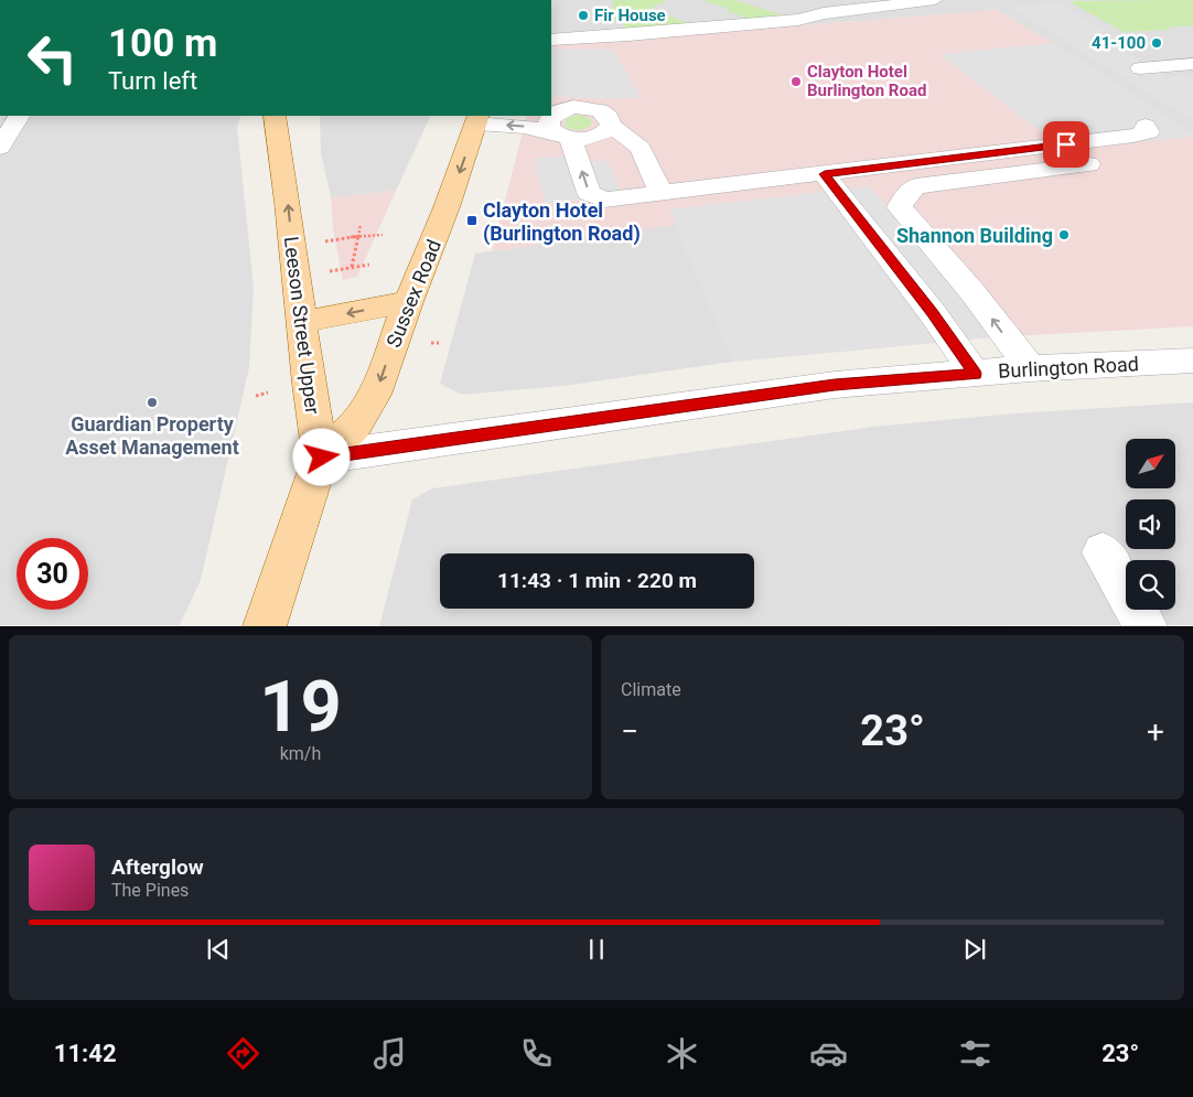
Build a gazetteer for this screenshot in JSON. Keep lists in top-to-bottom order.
{
  "streets": {
    "main road": ["Sussex Road", "Leeson Street Upper"],
    "street": ["Burlington Road"]
  },
  "crossings": [
    ["Sussex Road", "Leeson Street Upper"],
    ["Sussex Road", "Burlington Road"],
    ["Leeson Street Upper", "Burlington Road"]
  ],
  "one_way": ["Sussex Road", "Leeson Street Upper"],
  "places": {
    "other": [
      "Fir House",
      "41-100",
      "Clayton Hotel Burlington Road",
      "Shannon Building",
      "Guardian Property Asset Management"
    ],
    "transit": ["Clayton Hotel (Burlington Road)"]
  },
  "north": "top right",
  "page": {
    "turn": ["100 m", "Turn left"],
    "limit": "30",
    "trip": "11:43 · 1 min · 220 m",
    "tile": [
      ["19", "km/h"],
      "Climate"
    ],
    "heat": ["−", "23°", "+"],
    "song": ["Afterglow", "The Pines"],
    "tabs": ["11:42", "23°"]
  }
}
